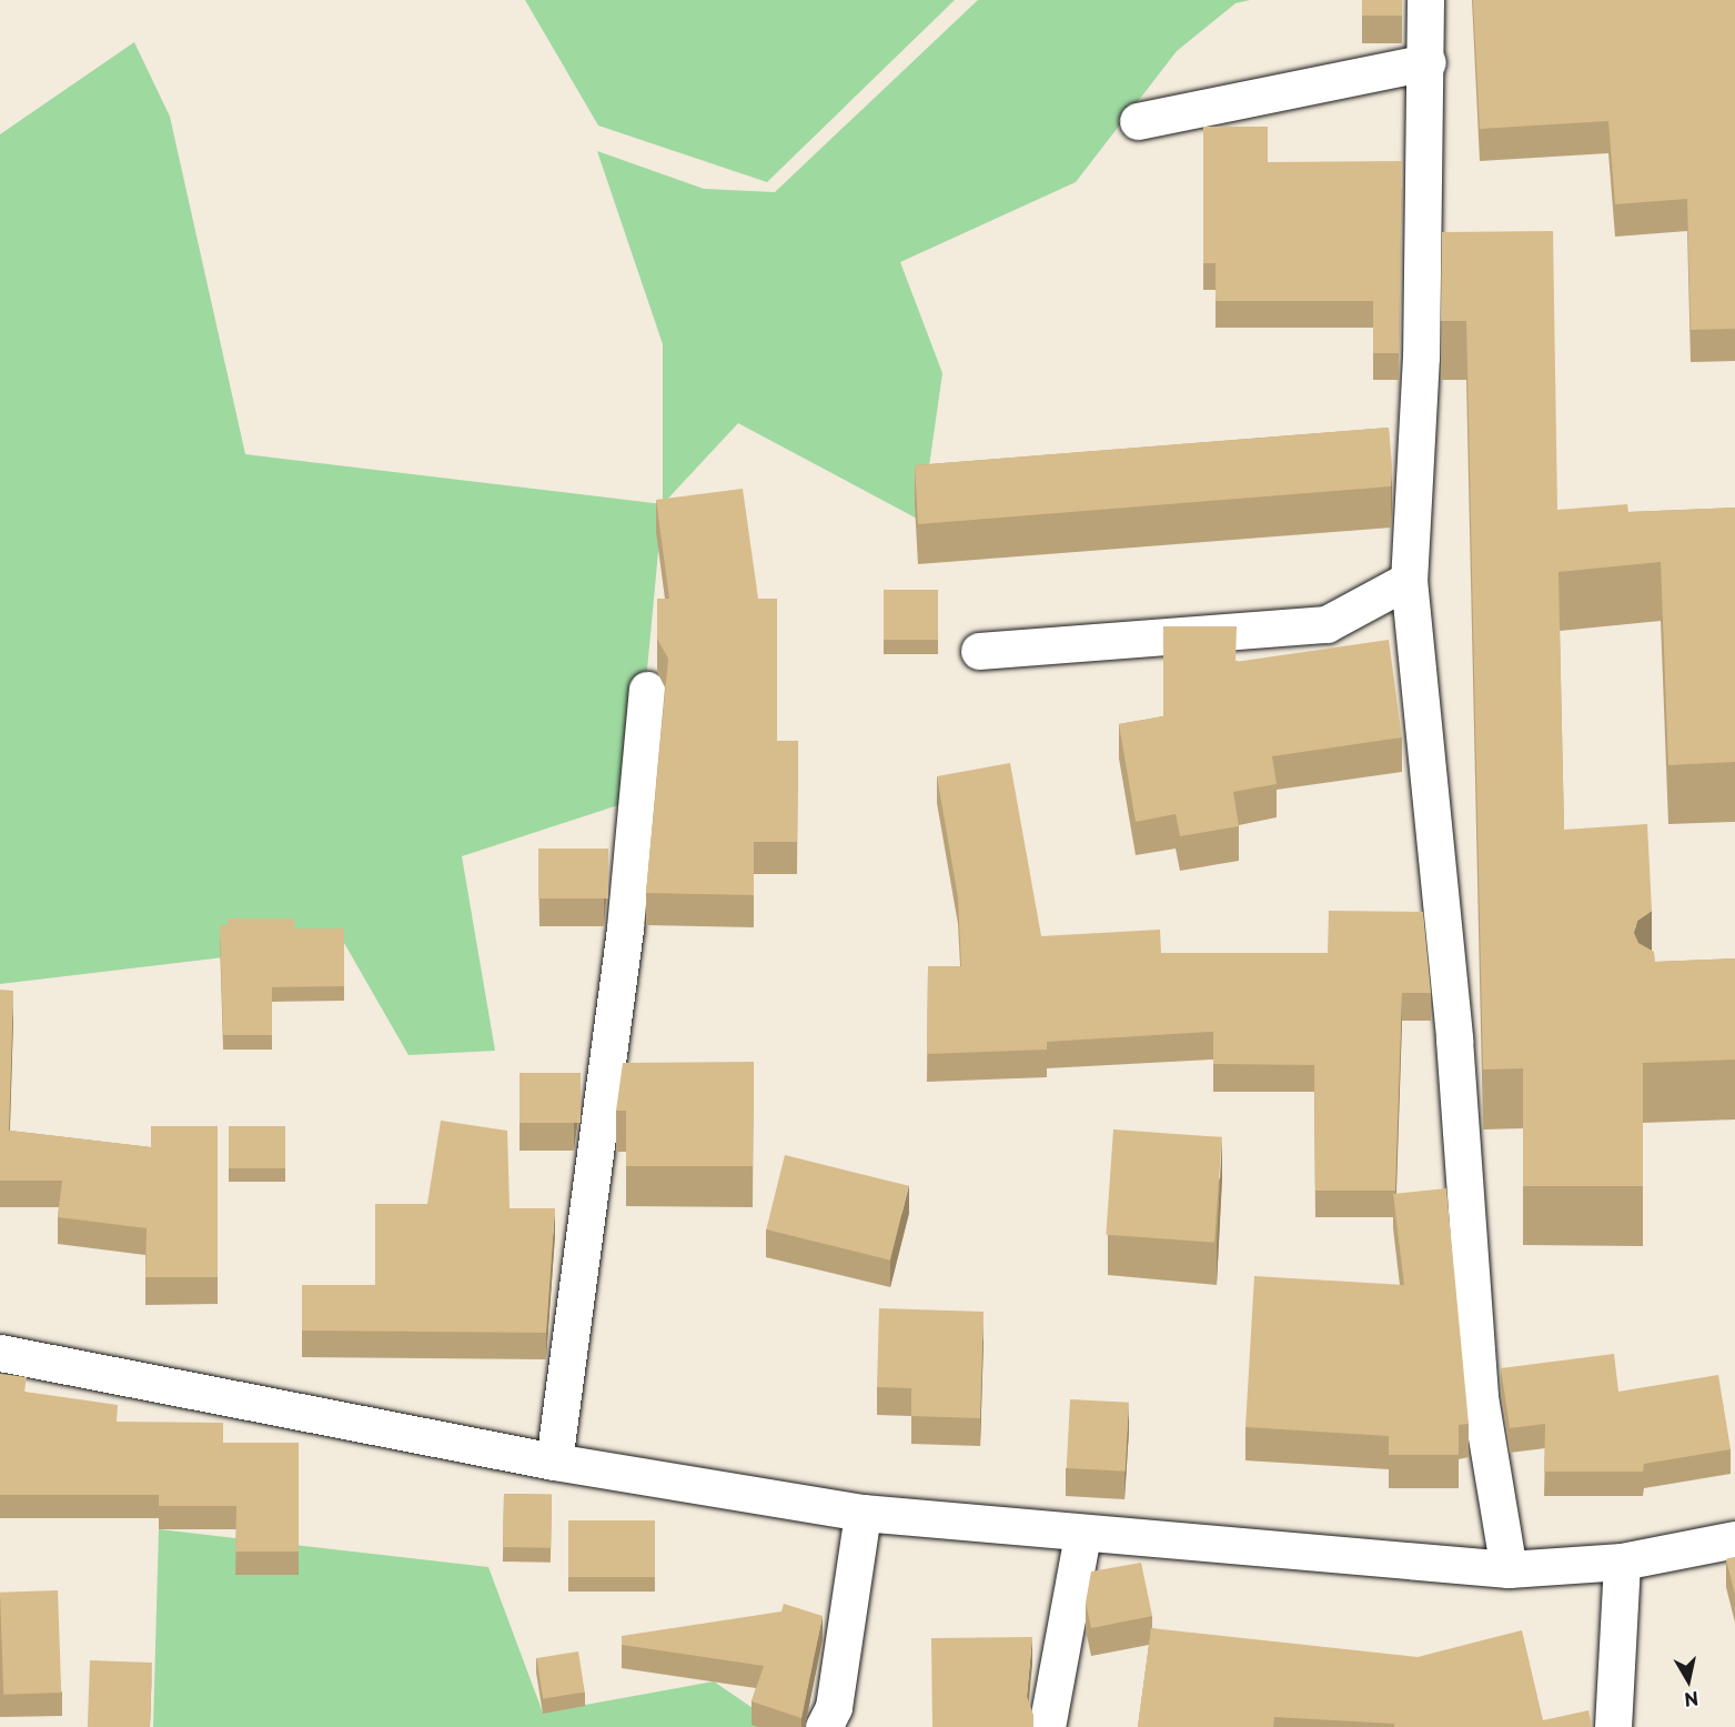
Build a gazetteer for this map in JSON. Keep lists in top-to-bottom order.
{
  "north": "bottom"
}
